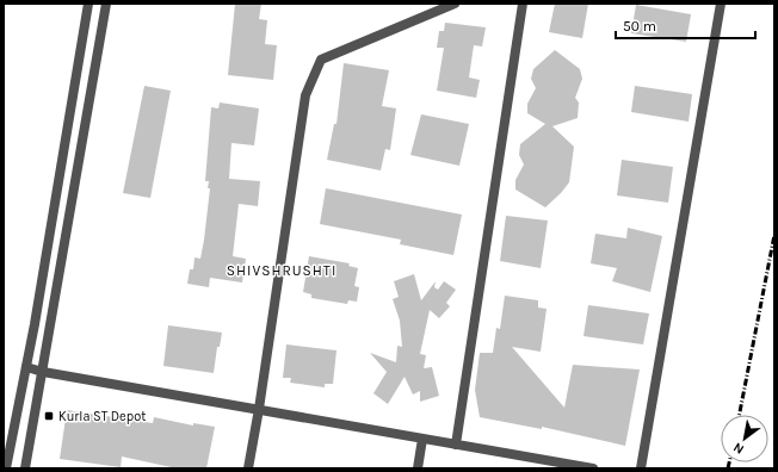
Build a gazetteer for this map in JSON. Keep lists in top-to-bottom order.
{
  "districts": ["SHIVSHRUSHTI"],
  "places": {
    "transit": ["Kurla ST Depot"]
  },
  "scale_bar": "50 m",
  "north": "bottom left"
}
